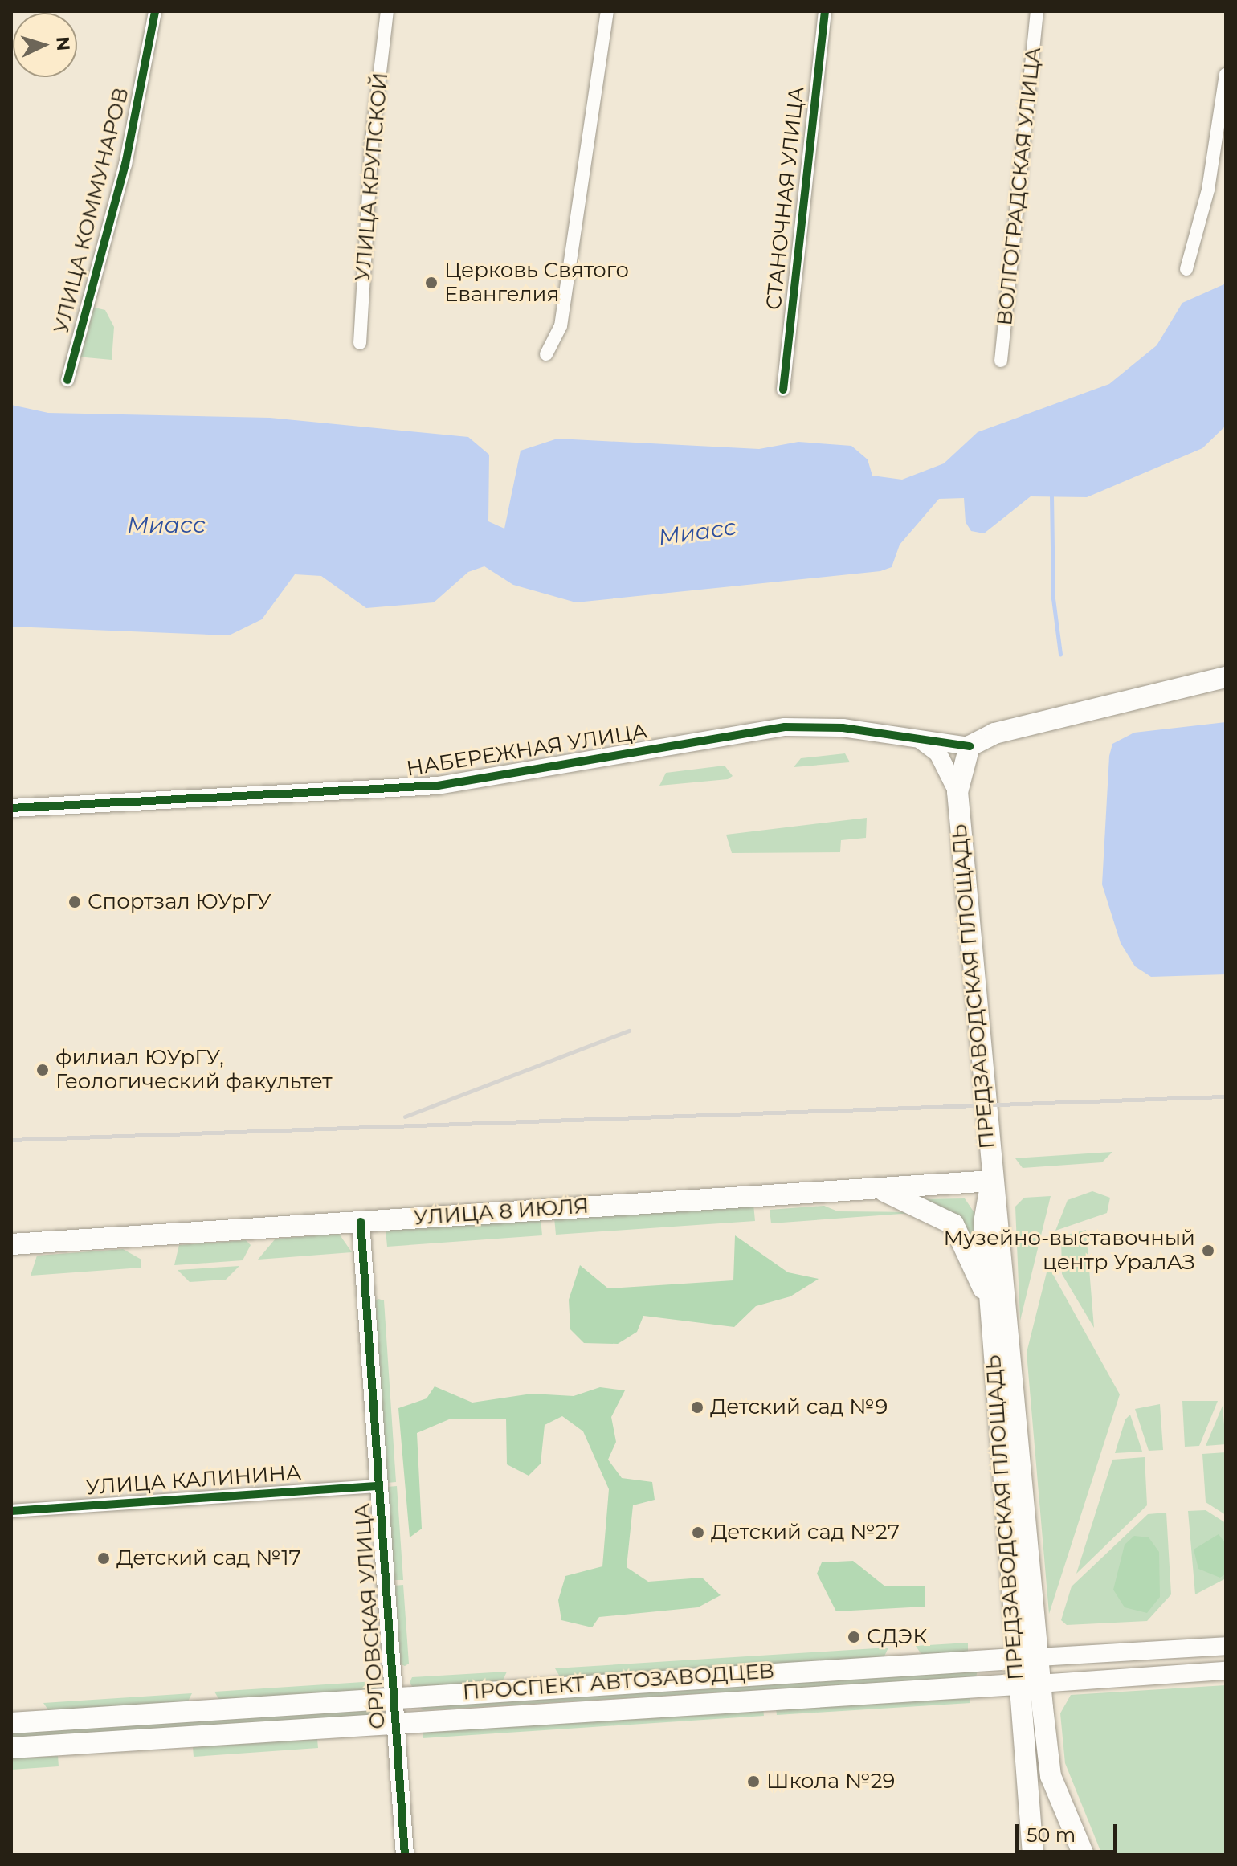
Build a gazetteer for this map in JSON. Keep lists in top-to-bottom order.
{
  "streets": {
    "main road": ["ПРЕДЗАВОДСКАЯ ПЛОЩАДЬ", "УЛИЦА 8 ИЮЛЯ", "ПРОСПЕКТ АВТОЗАВОДЦЕВ"],
    "street": [
      "УЛИЦА КРУПСКОЙ",
      "ВОЛГОГРАДСКАЯ УЛИЦА",
      "СТАНОЧНАЯ УЛИЦА",
      "УЛИЦА КОММУНАРОВ",
      "НАБЕРЕЖНАЯ УЛИЦА",
      "УЛИЦА КАЛИНИНА",
      "ОРЛОВСКАЯ УЛИЦА"
    ]
  },
  "crossings": [
    ["НАБЕРЕЖНАЯ УЛИЦА", "ПРЕДЗАВОДСКАЯ ПЛОЩАДЬ"],
    ["ПРЕДЗАВОДСКАЯ ПЛОЩАДЬ", "УЛИЦА 8 ИЮЛЯ"],
    ["ПРЕДЗАВОДСКАЯ ПЛОЩАДЬ", "ПРОСПЕКТ АВТОЗАВОДЦЕВ"],
    ["УЛИЦА 8 ИЮЛЯ", "ОРЛОВСКАЯ УЛИЦА"],
    ["УЛИЦА КАЛИНИНА", "ОРЛОВСКАЯ УЛИЦА"],
    ["ОРЛОВСКАЯ УЛИЦА", "ПРОСПЕКТ АВТОЗАВОДЦЕВ"]
  ],
  "water": ["Миасс"],
  "places": [
    "Церковь Святого Евангелия",
    "Спортзал ЮУрГУ",
    "филиал ЮУрГУ, Геологический факультет",
    "Музейно-выставочный центр УралАЗ",
    "Детский сад №9",
    "Детский сад №27",
    "Детский сад №17",
    "СДЭК",
    "Школа №29"
  ],
  "scale_bar": "50 m",
  "north": "right"
}
